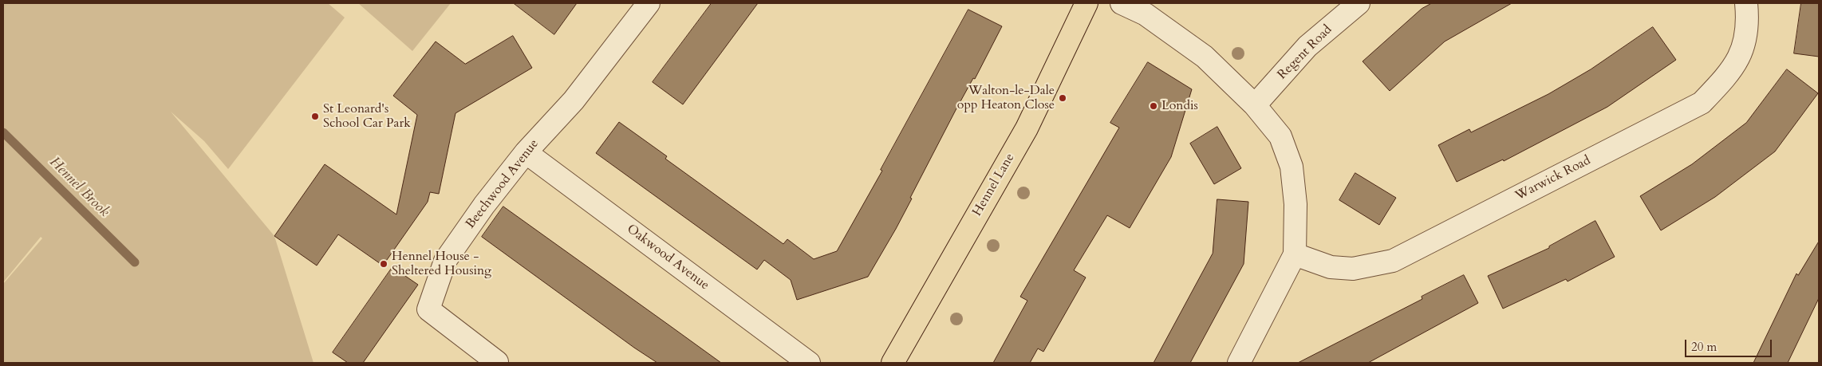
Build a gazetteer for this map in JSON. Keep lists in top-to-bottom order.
{
  "streets": {
    "main road": ["Hennel Lane"],
    "street": [
      "Regent Road",
      "Warwick Road",
      "Beechwood Avenue",
      "Oakwood Avenue"
    ]
  },
  "crossings": [
    ["Beechwood Avenue", "Oakwood Avenue"]
  ],
  "water": ["Hennel Brook"],
  "places": [
    "Walton-le-Dale opp Heaton Close",
    "Londis",
    "St Leonard's School Car Park",
    "Hennel House - Sheltered Housing"
  ],
  "scale_bar": "20 m"
}
